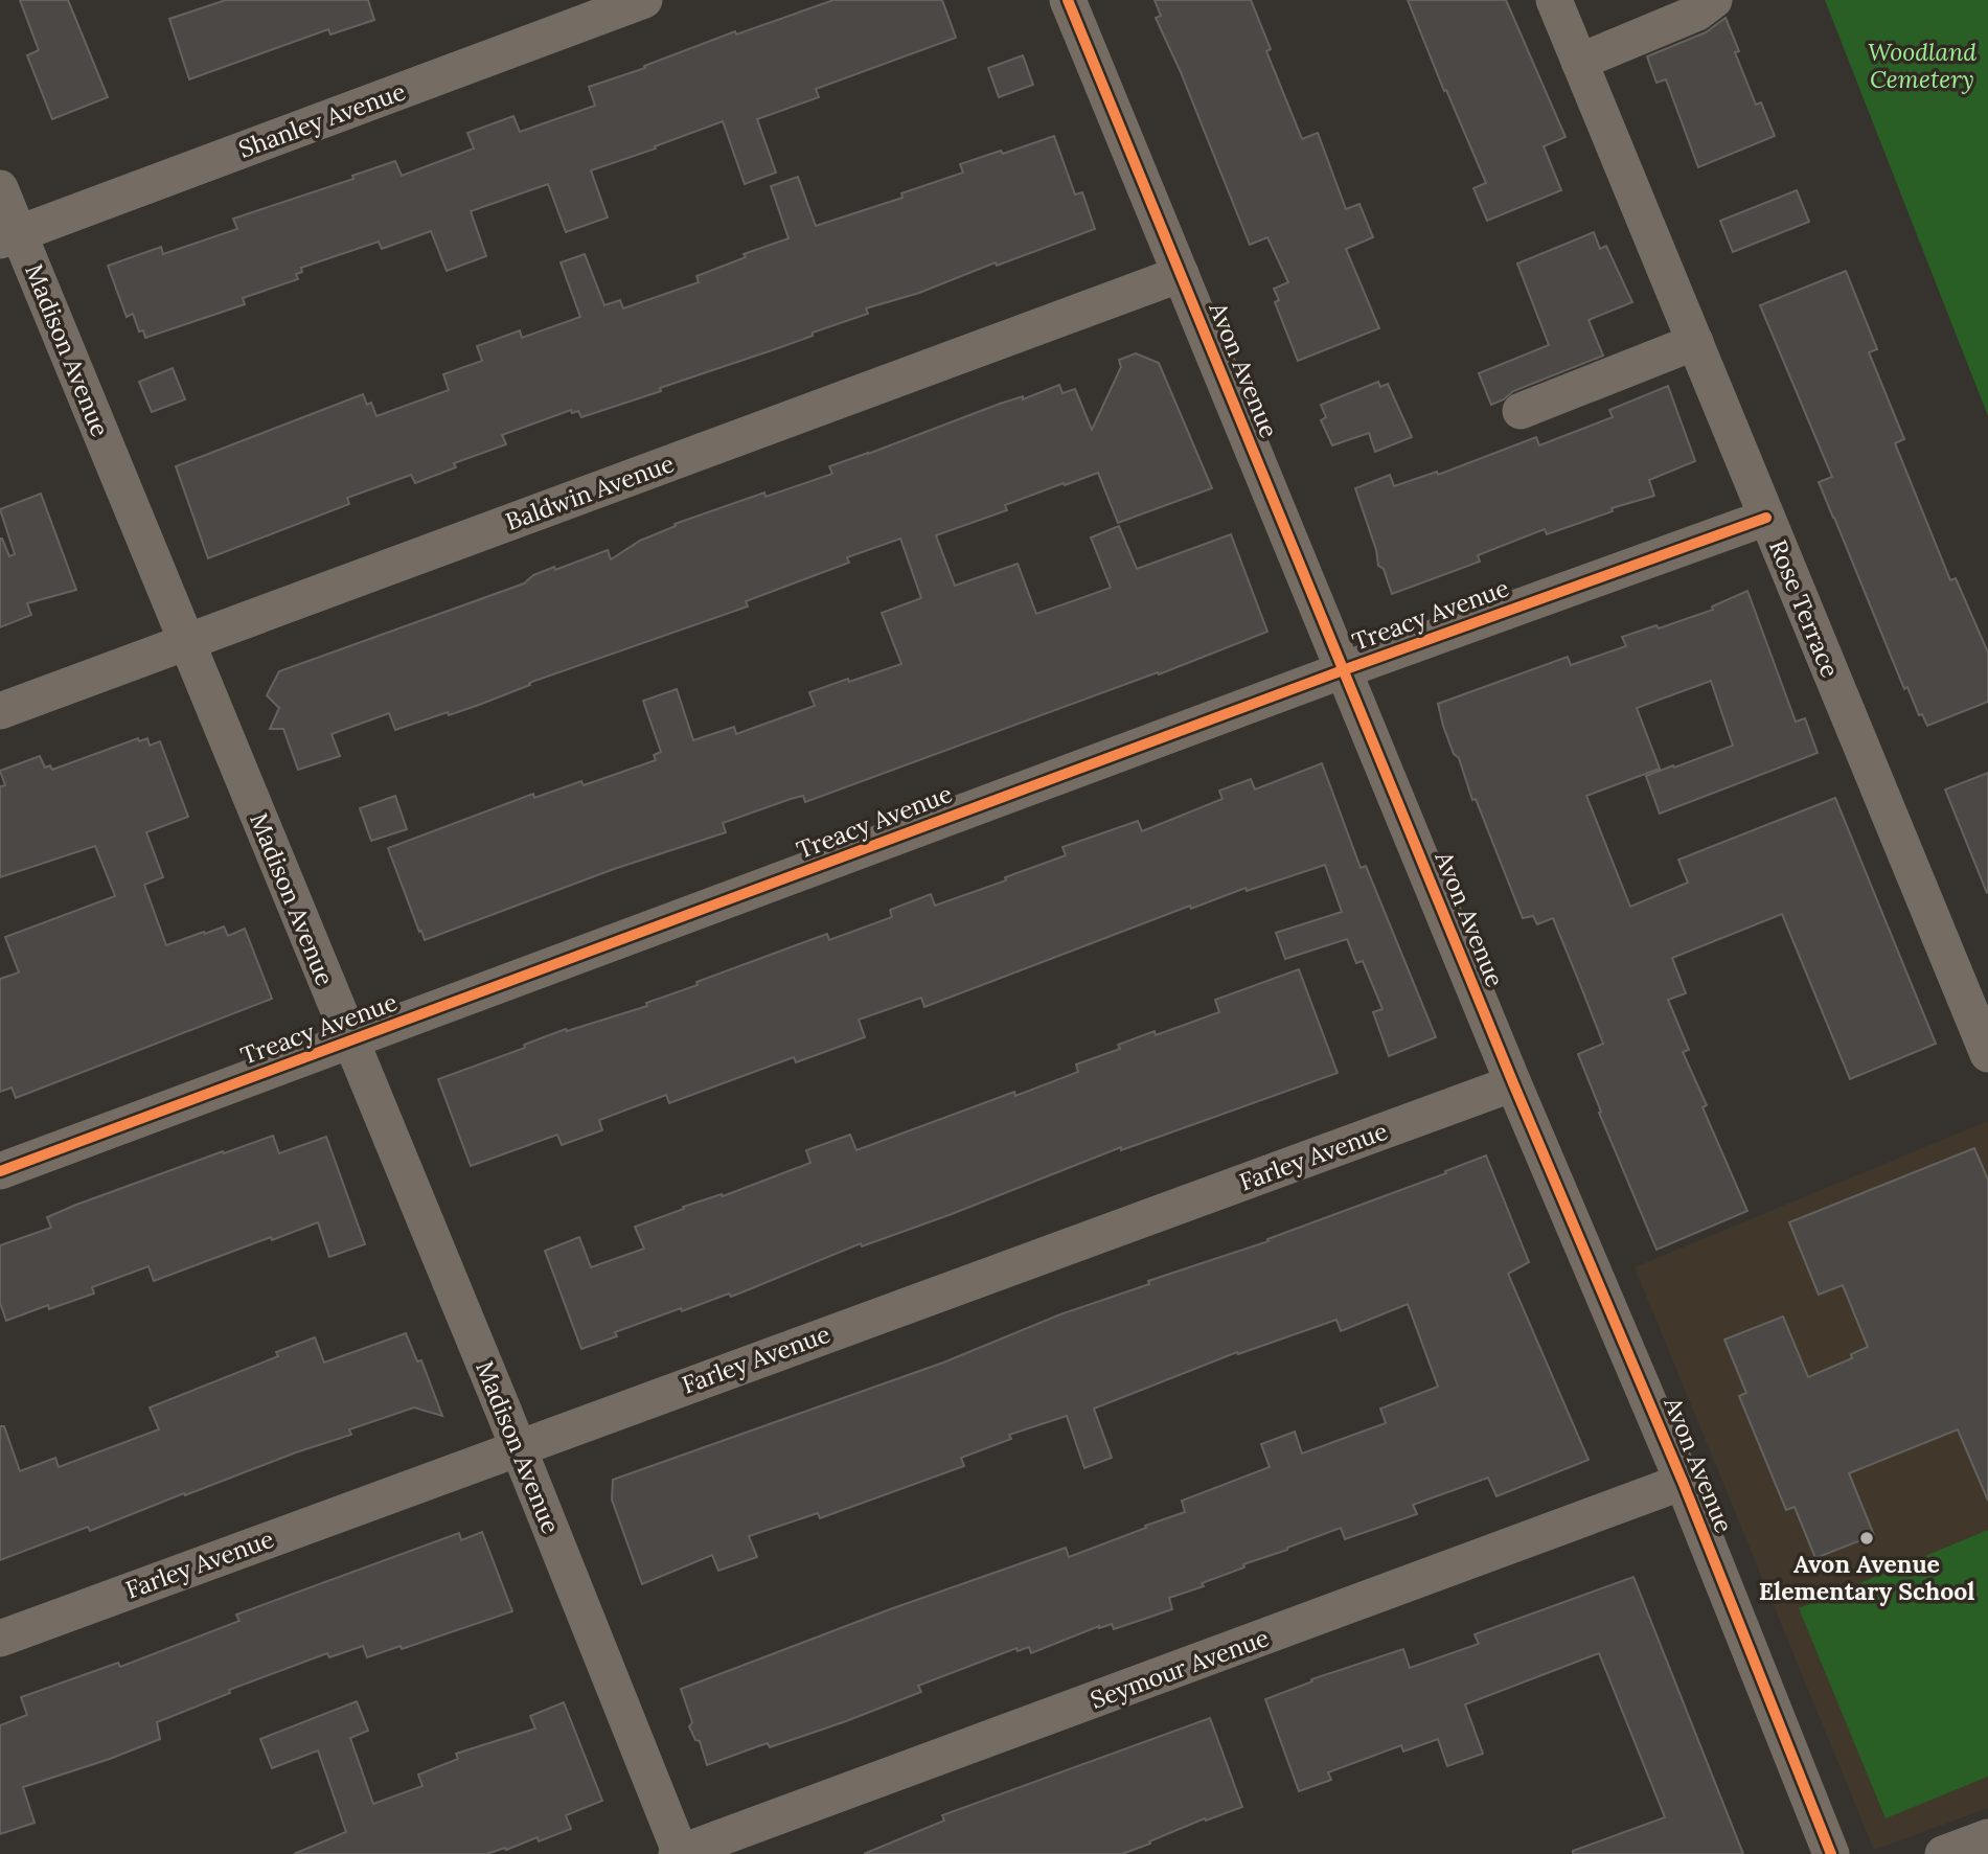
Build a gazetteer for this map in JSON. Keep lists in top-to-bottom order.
{
  "streets": {
    "street": [
      "Shanley Avenue",
      "Madison Avenue",
      "Avon Avenue",
      "Baldwin Avenue",
      "Rose Terrace",
      "Treacy Avenue",
      "Farley Avenue",
      "Seymour Avenue"
    ]
  },
  "crossings": [
    ["Shanley Avenue", "Madison Avenue"],
    ["Madison Avenue", "Baldwin Avenue"],
    ["Madison Avenue", "Treacy Avenue"],
    ["Madison Avenue", "Farley Avenue"],
    ["Madison Avenue", "Seymour Avenue"],
    ["Avon Avenue", "Baldwin Avenue"],
    ["Avon Avenue", "Treacy Avenue"],
    ["Avon Avenue", "Farley Avenue"],
    ["Avon Avenue", "Seymour Avenue"],
    ["Rose Terrace", "Treacy Avenue"]
  ],
  "parks": ["Woodland Cemetery"],
  "places": ["Avon Avenue Elementary School"]
}
